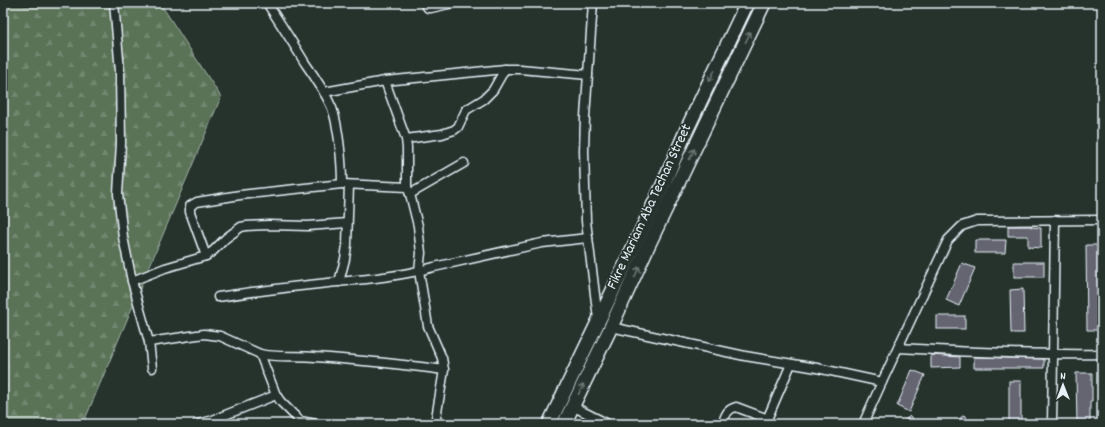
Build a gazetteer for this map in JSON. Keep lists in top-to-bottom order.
{
  "streets": {
    "main road": ["Fikre Mariam Aba Techan Street"]
  },
  "north": "top"
}
